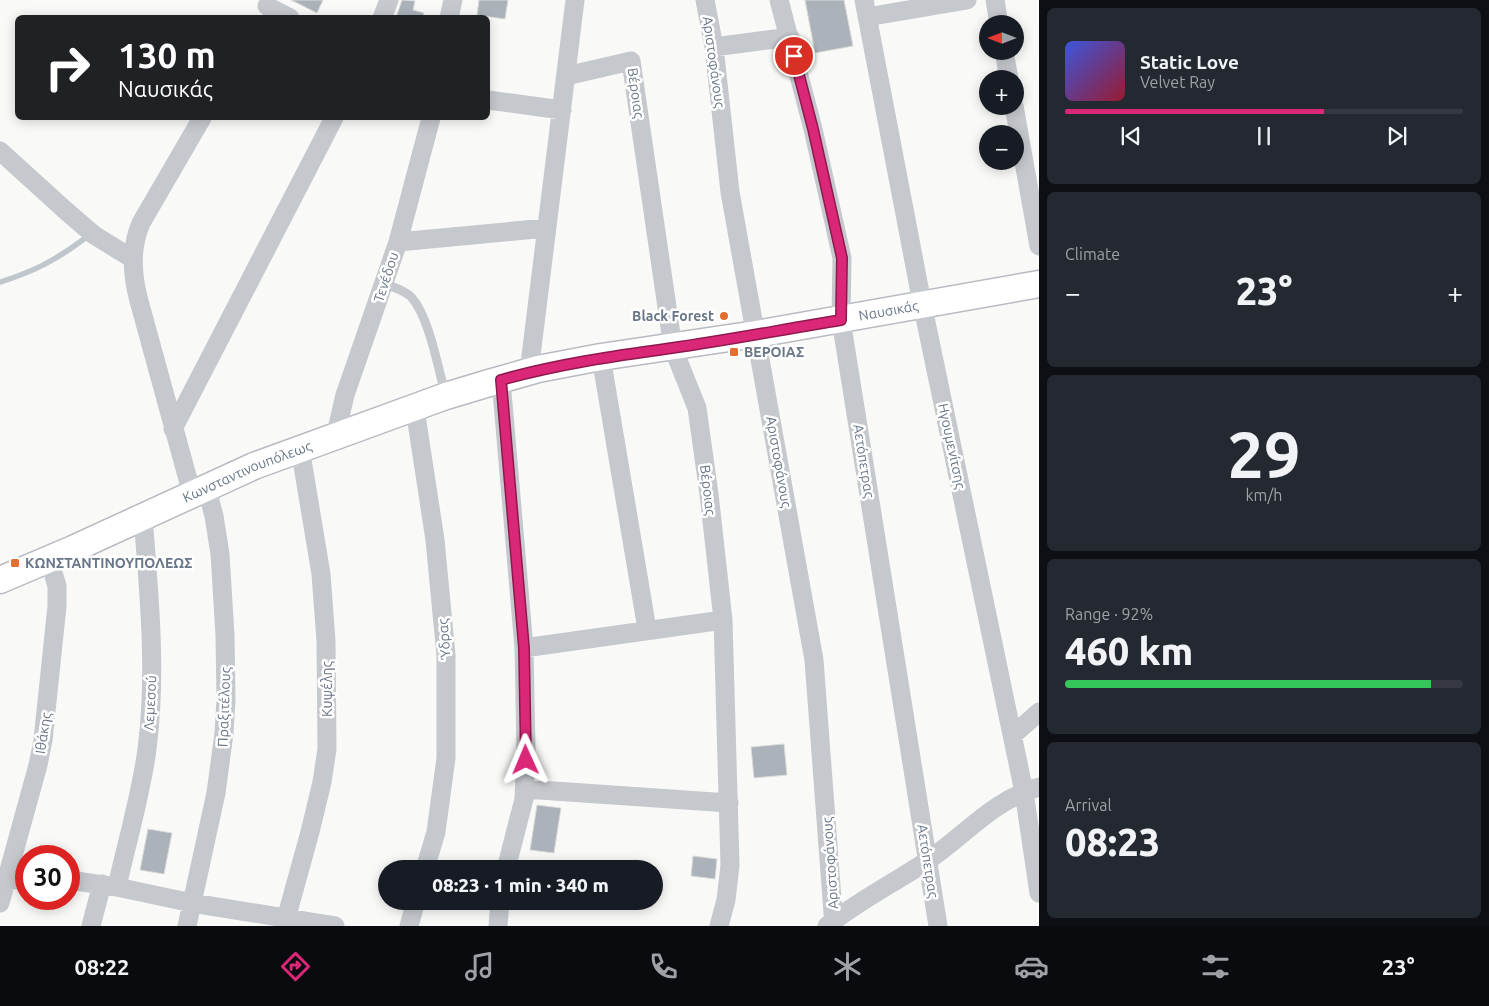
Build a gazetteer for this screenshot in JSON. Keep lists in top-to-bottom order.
{
  "streets": {
    "street": [
      "Αριστοφάνους",
      "Βέροιας",
      "Τενέδου",
      "Ναυσικάς",
      "Ηγουμενίτσης",
      "Αετόπετρας",
      "Κωνσταντινουπόλεως",
      "Ύδρας",
      "Κυψέλης",
      "Λεμεσού",
      "Πραξιτέλους",
      "Ιθάκης"
    ]
  },
  "crossings": [
    ["Αριστοφάνους", "Ναυσικάς"],
    ["Βέροιας", "Ναυσικάς"],
    ["Τενέδου", "Κωνσταντινουπόλεως"],
    ["Ναυσικάς", "Ηγουμενίτσης"],
    ["Ναυσικάς", "Αετόπετρας"],
    ["Ναυσικάς", "Κωνσταντινουπόλεως"],
    ["Κωνσταντινουπόλεως", "Ύδρας"],
    ["Κωνσταντινουπόλεως", "Κυψέλης"],
    ["Κωνσταντινουπόλεως", "Λεμεσού"],
    ["Κωνσταντινουπόλεως", "Πραξιτέλους"],
    ["Κωνσταντινουπόλεως", "Ιθάκης"]
  ],
  "places": {
    "other": ["Black Forest"],
    "transit": ["ΒΕΡΟΙΑΣ", "ΚΩΝΣΤΑΝΤΙΝΟΥΠΟΛΕΩΣ"]
  },
  "north": "left",
  "page": {
    "map_buttons": ["+", "−"],
    "turn": ["130 m", "Ναυσικάς"],
    "song": ["Static Love", "Velvet Ray"],
    "tile": [
      "Climate",
      ["29", "km/h"],
      ["Range · 92%", "460 km"],
      ["Arrival", "08:23"]
    ],
    "heat": ["−", "23°", "+"],
    "limit": "30",
    "trip": "08:23 · 1 min · 340 m",
    "tabs": ["08:22", "23°"]
  }
}
